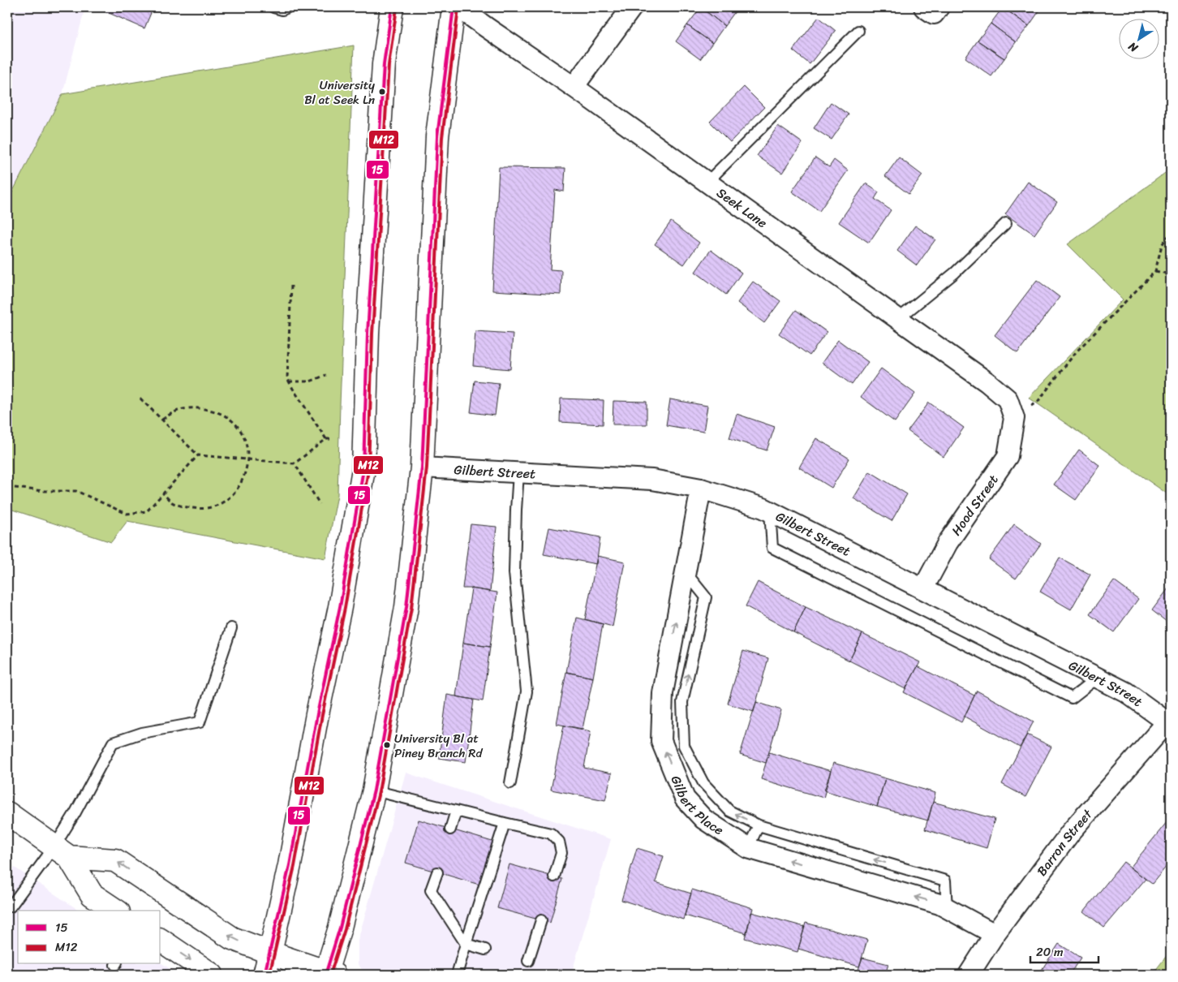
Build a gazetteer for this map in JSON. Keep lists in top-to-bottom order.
{
  "streets": {
    "street": [
      "Seek Lane",
      "Gilbert Street",
      "Hood Street",
      "Gilbert Place",
      "Barron Street"
    ]
  },
  "crossings": [
    ["Seek Lane", "Hood Street"],
    ["Gilbert Street", "Hood Street"],
    ["Gilbert Street", "Gilbert Place"],
    ["Gilbert Street", "Barron Street"],
    ["Gilbert Place", "Barron Street"]
  ],
  "one_way": ["Gilbert Place"],
  "places": ["University Bl at Seek Ln", "University Bl at Piney Branch Rd"],
  "lines": ["transit line 15", "transit line M12"],
  "legend": ["15", "M12"],
  "scale_bar": "20 m",
  "north": "bottom left"
}
